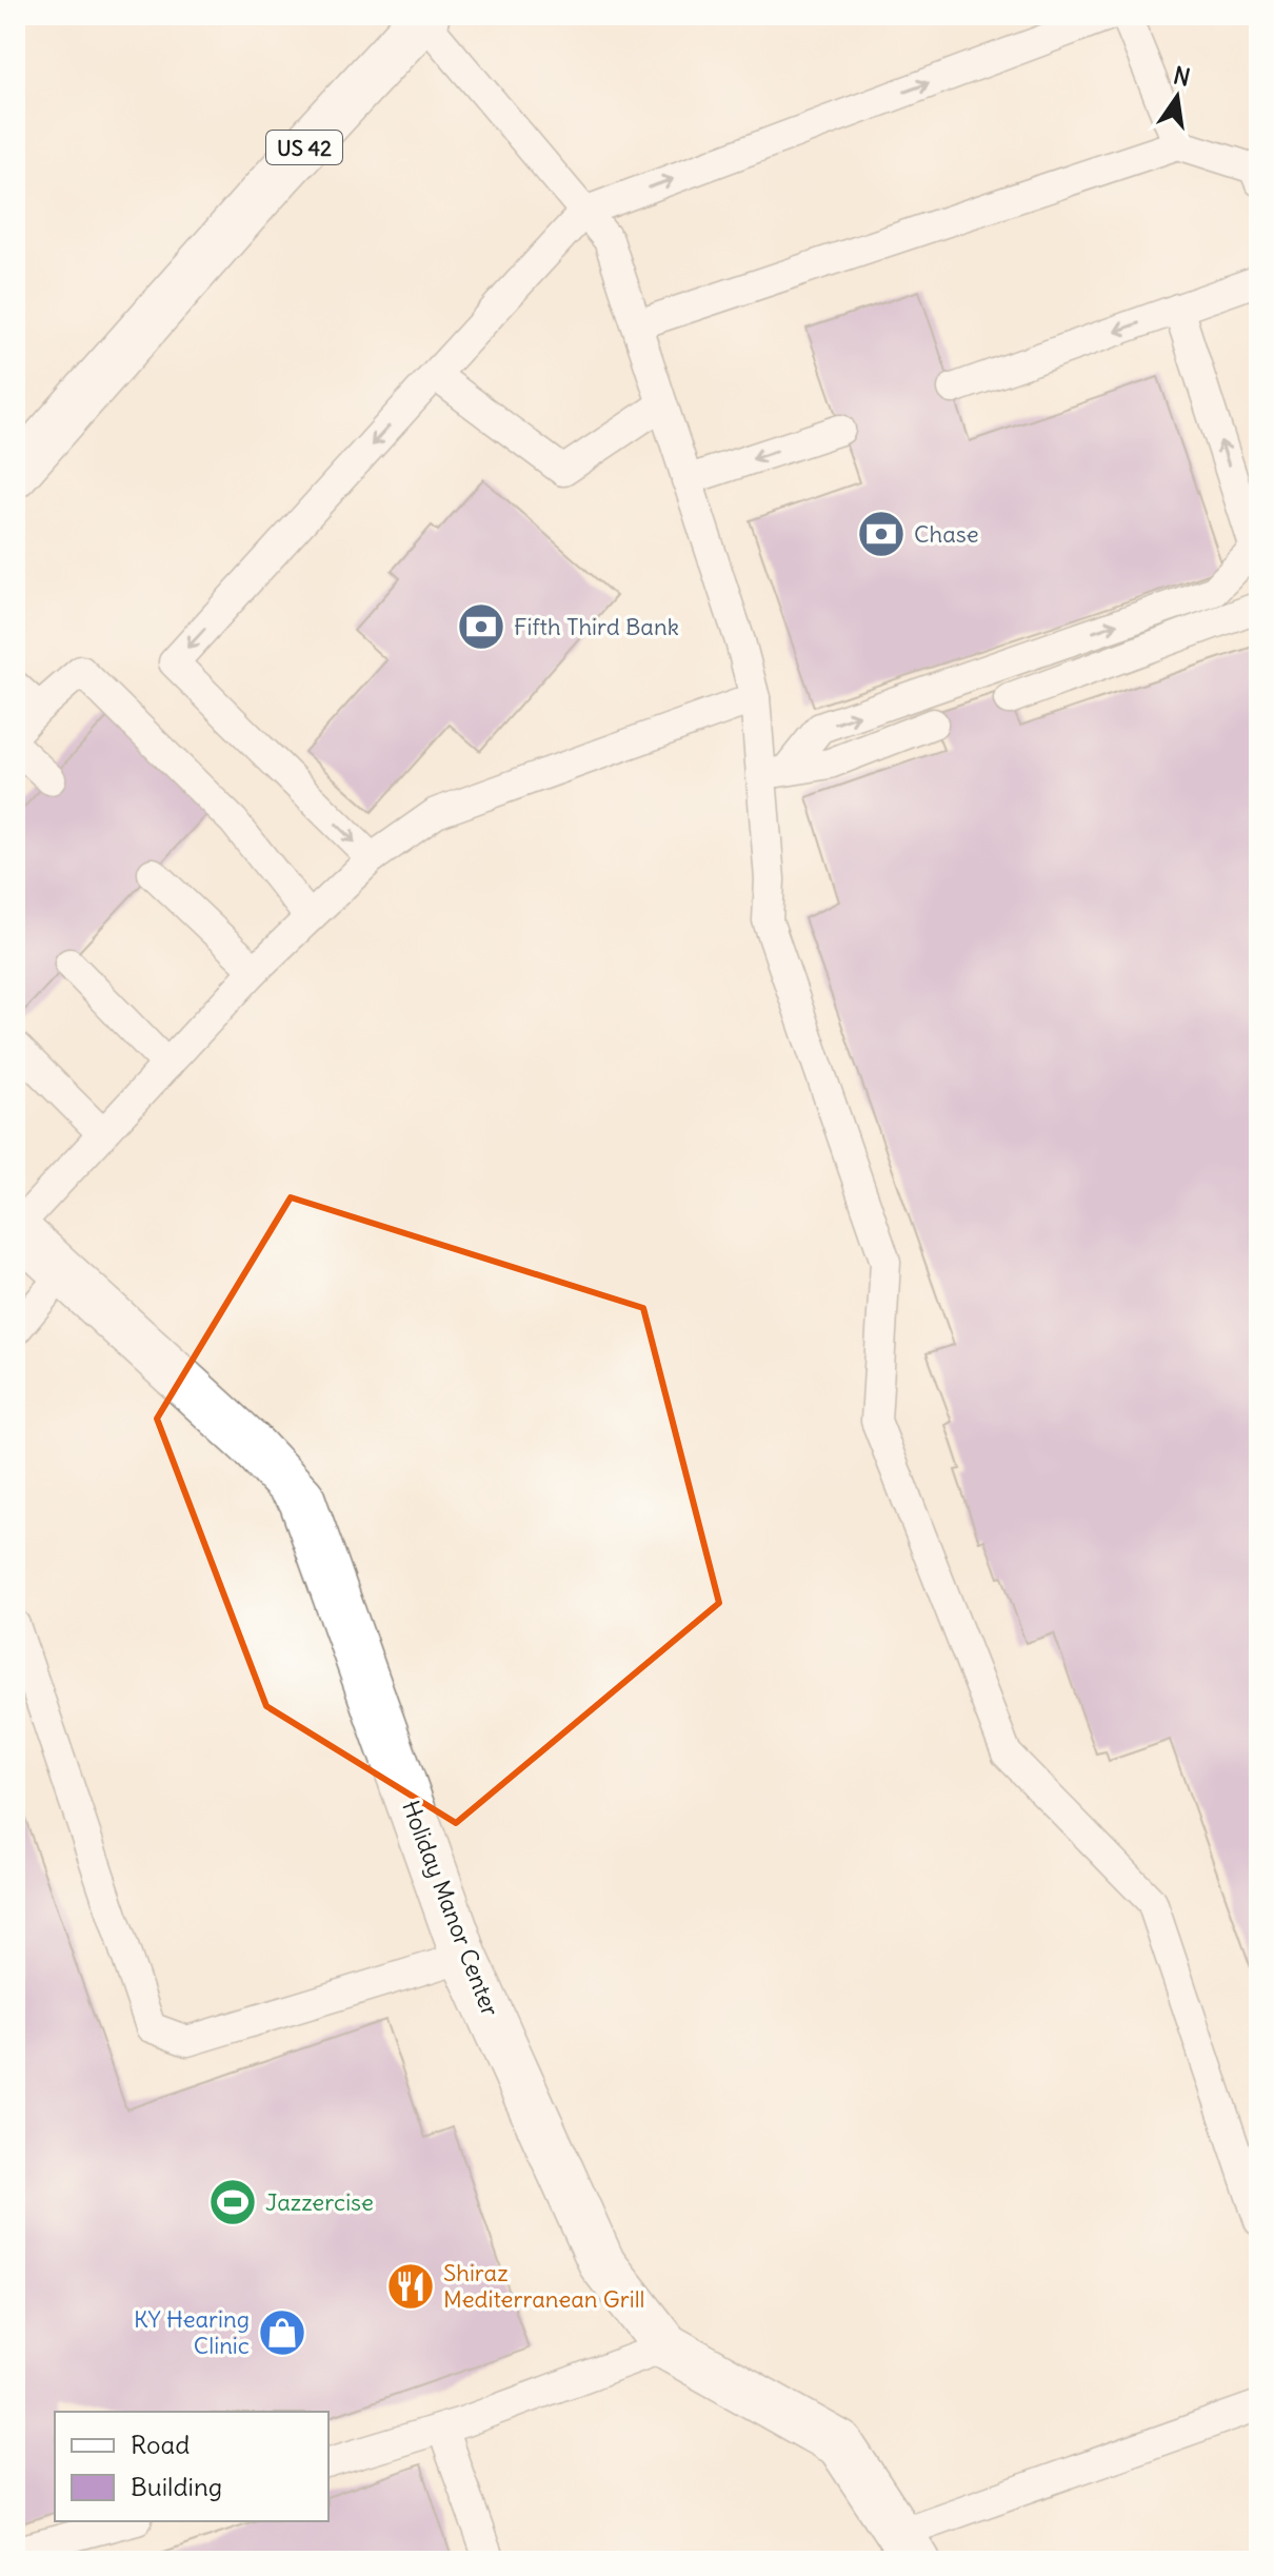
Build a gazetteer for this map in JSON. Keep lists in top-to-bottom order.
{
  "streets": {
    "street": ["US 42", "Holiday Manor Center"]
  },
  "places": {
    "bank": ["Chase", "Fifth Third Bank"],
    "sports": ["Jazzercise"],
    "restaurant": ["Shiraz Mediterranean Grill"],
    "shop": ["KY Hearing Clinic"]
  },
  "legend": ["Road", "Building"],
  "north": "top"
}
